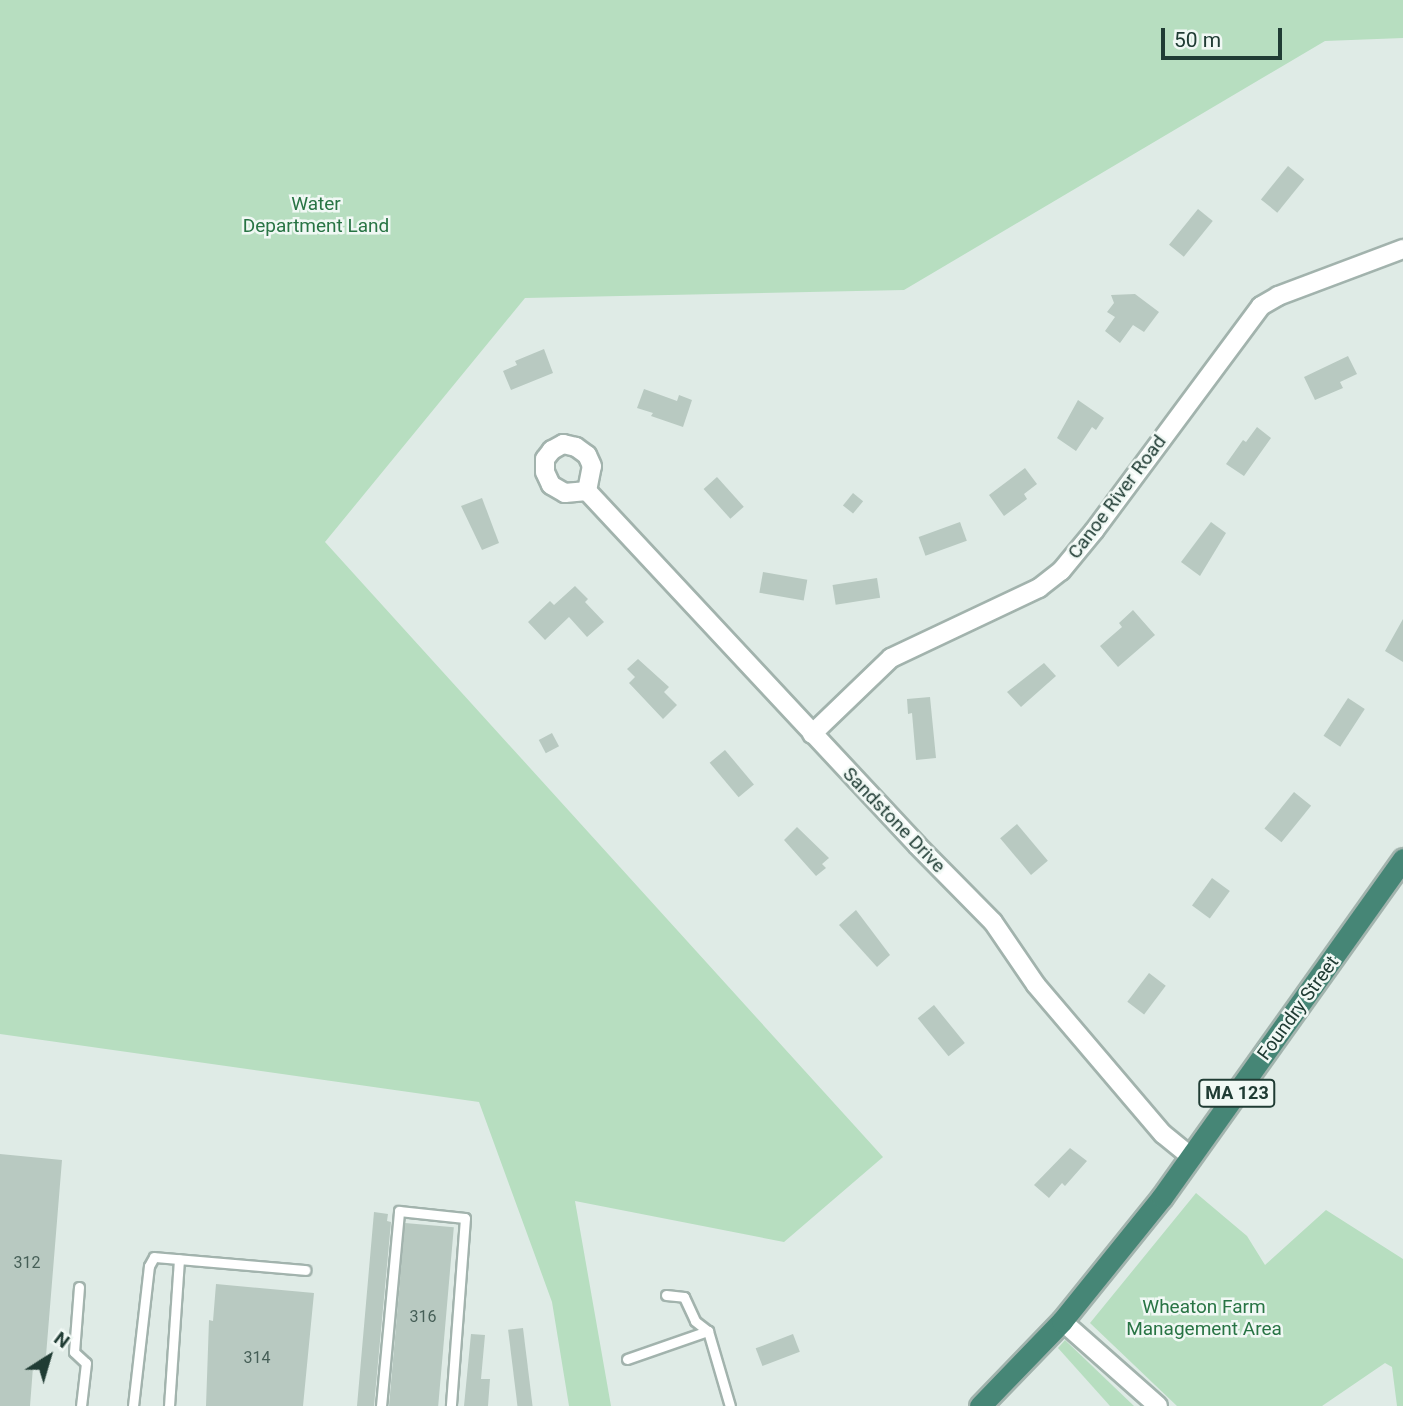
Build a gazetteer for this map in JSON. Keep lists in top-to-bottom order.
{
  "streets": {
    "highway": ["Foundry Street", "MA 123"],
    "street": ["Canoe River Road", "Sandstone Drive"]
  },
  "crossings": [
    ["Canoe River Road", "Sandstone Drive"],
    ["Sandstone Drive", "Foundry Street"],
    ["Foundry Street", "MA 123"]
  ],
  "parks": ["Water Department Land", "Wheaton Farm Management Area"],
  "house_numbers": ["312", "316", "314"],
  "scale_bar": "50 m",
  "north": "top right"
}
